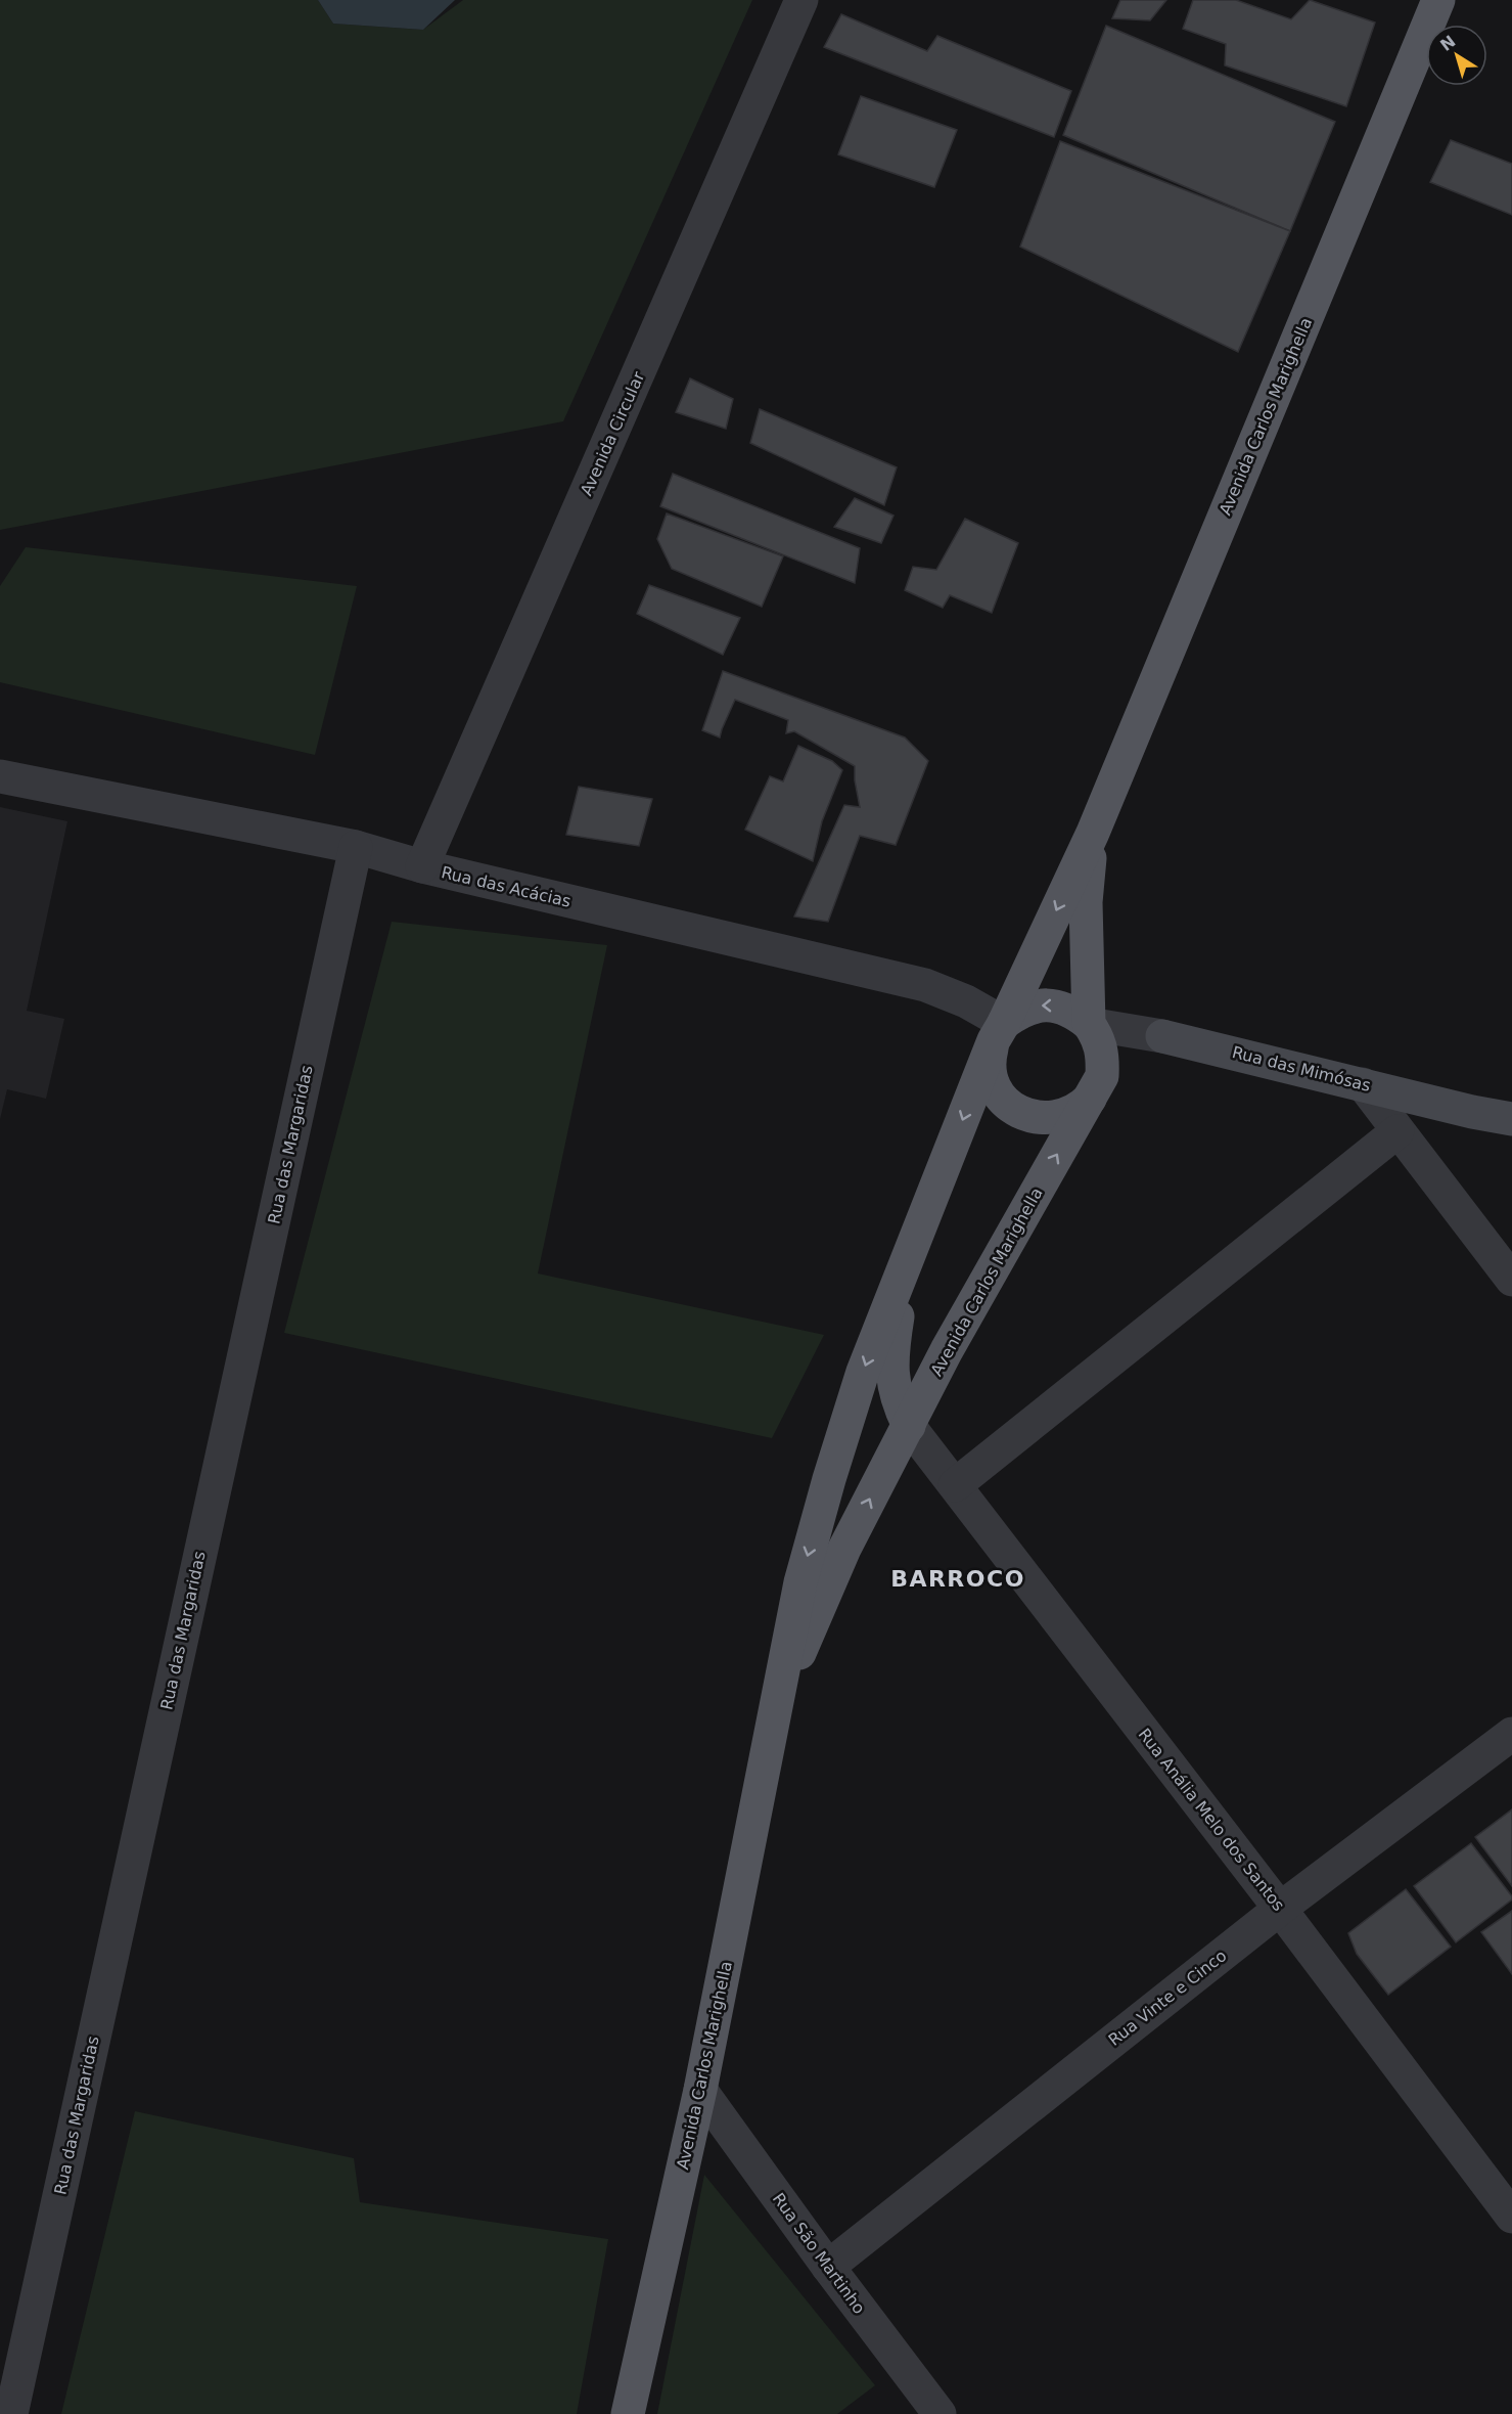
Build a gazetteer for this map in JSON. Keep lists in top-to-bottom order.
{
  "streets": {
    "main road": ["Avenida Carlos Marighella"],
    "street": [
      "Avenida Circular",
      "Rua das Acácias",
      "Rua das Mimósas",
      "Rua das Margaridas",
      "Rua Anália Melo dos Santos",
      "Rua Vinte e Cinco",
      "Rua São Martinho"
    ]
  },
  "crossings": [
    ["Avenida Carlos Marighella", "Rua das Acácias"],
    ["Avenida Carlos Marighella", "Rua das Mimósas"],
    ["Avenida Carlos Marighella", "Rua Anália Melo dos Santos"],
    ["Avenida Carlos Marighella", "Rua São Martinho"],
    ["Avenida Circular", "Rua das Acácias"],
    ["Rua das Acácias", "Rua das Mimósas"],
    ["Rua das Acácias", "Rua das Margaridas"],
    ["Rua Anália Melo dos Santos", "Rua Vinte e Cinco"],
    ["Rua Vinte e Cinco", "Rua São Martinho"]
  ],
  "districts": ["BARROCO"],
  "north": "top left"
}
